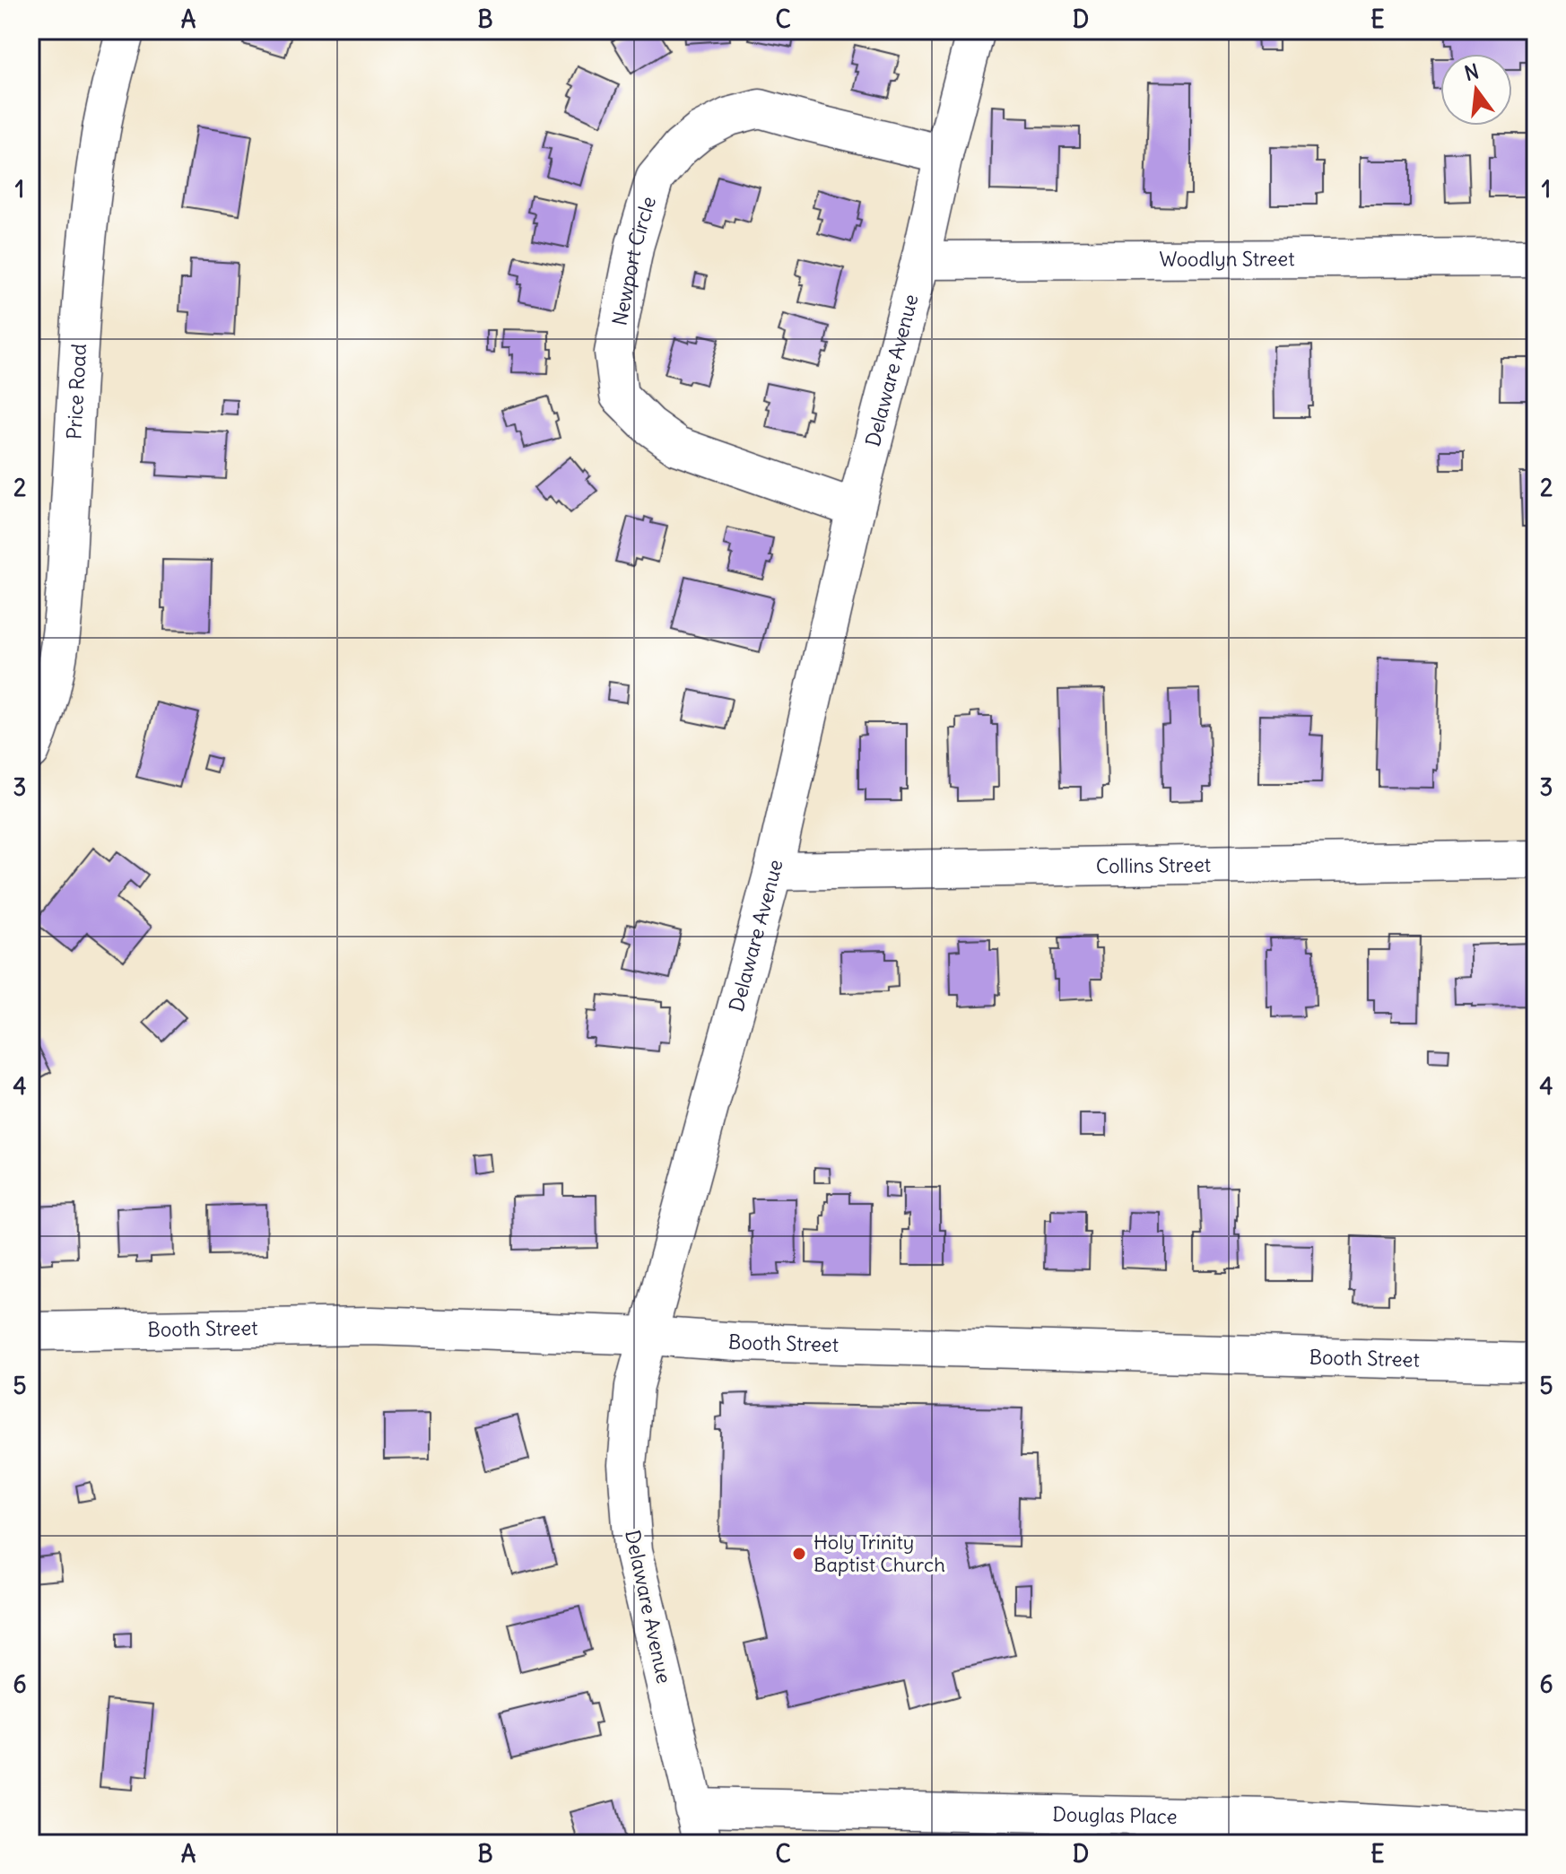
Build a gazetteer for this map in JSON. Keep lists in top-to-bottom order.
{
  "streets": {
    "street": [
      "Woodlyn Street",
      "Newport Circle",
      "Delaware Avenue",
      "Price Road",
      "Collins Street",
      "Booth Street",
      "Douglas Place"
    ]
  },
  "crossings": [
    ["Woodlyn Street", "Delaware Avenue"],
    ["Newport Circle", "Delaware Avenue"],
    ["Delaware Avenue", "Collins Street"],
    ["Delaware Avenue", "Booth Street"],
    ["Delaware Avenue", "Douglas Place"]
  ],
  "places": ["Holy Trinity Baptist Church"],
  "north": "top",
  "grid": {
    "columns": [
      "A",
      "B",
      "C",
      "D",
      "E"
    ],
    "rows": [
      "1",
      "2",
      "3",
      "4",
      "5",
      "6"
    ]
  }
}
